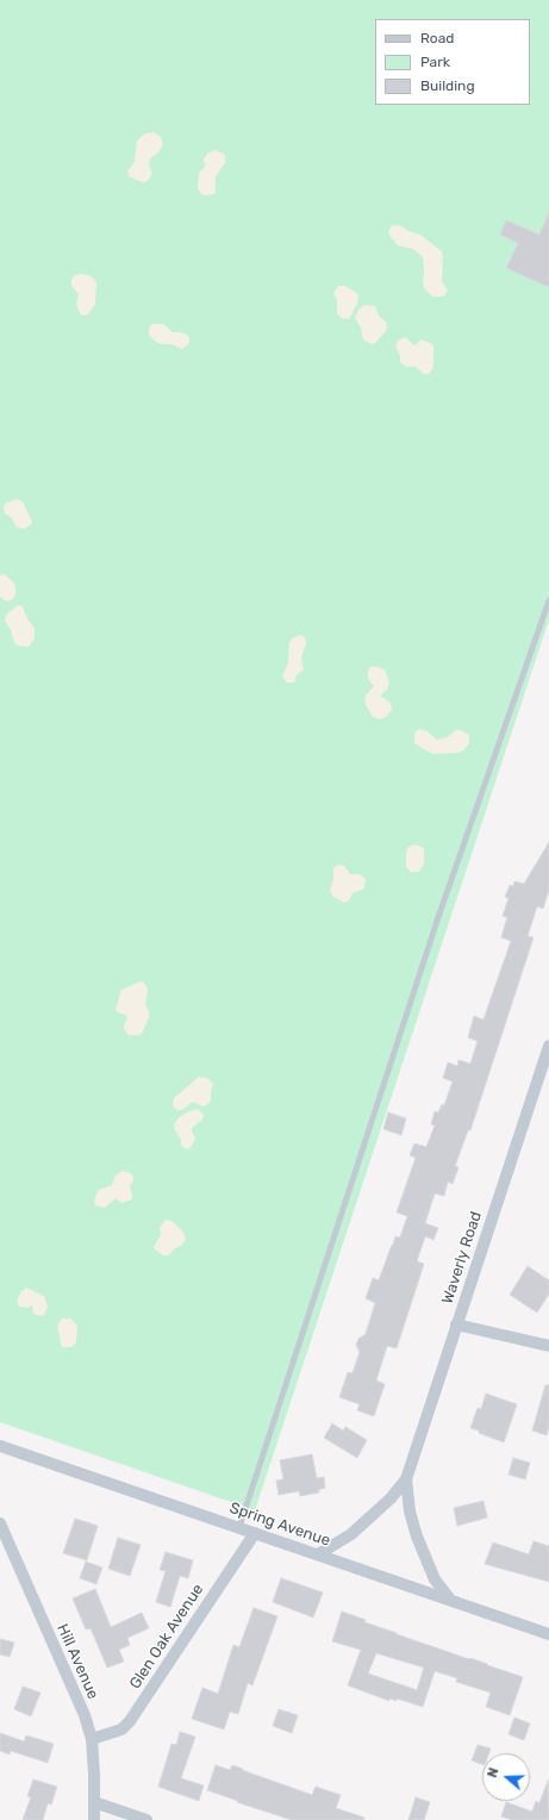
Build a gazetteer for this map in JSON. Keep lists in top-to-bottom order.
{
  "streets": {
    "street": [
      "Waverly Road",
      "Spring Avenue",
      "Glen Oak Avenue",
      "Hill Avenue"
    ]
  },
  "crossings": [
    ["Waverly Road", "Spring Avenue"],
    ["Spring Avenue", "Glen Oak Avenue"],
    ["Glen Oak Avenue", "Hill Avenue"]
  ],
  "legend": ["Road", "Park", "Building"],
  "north": "left"
}
